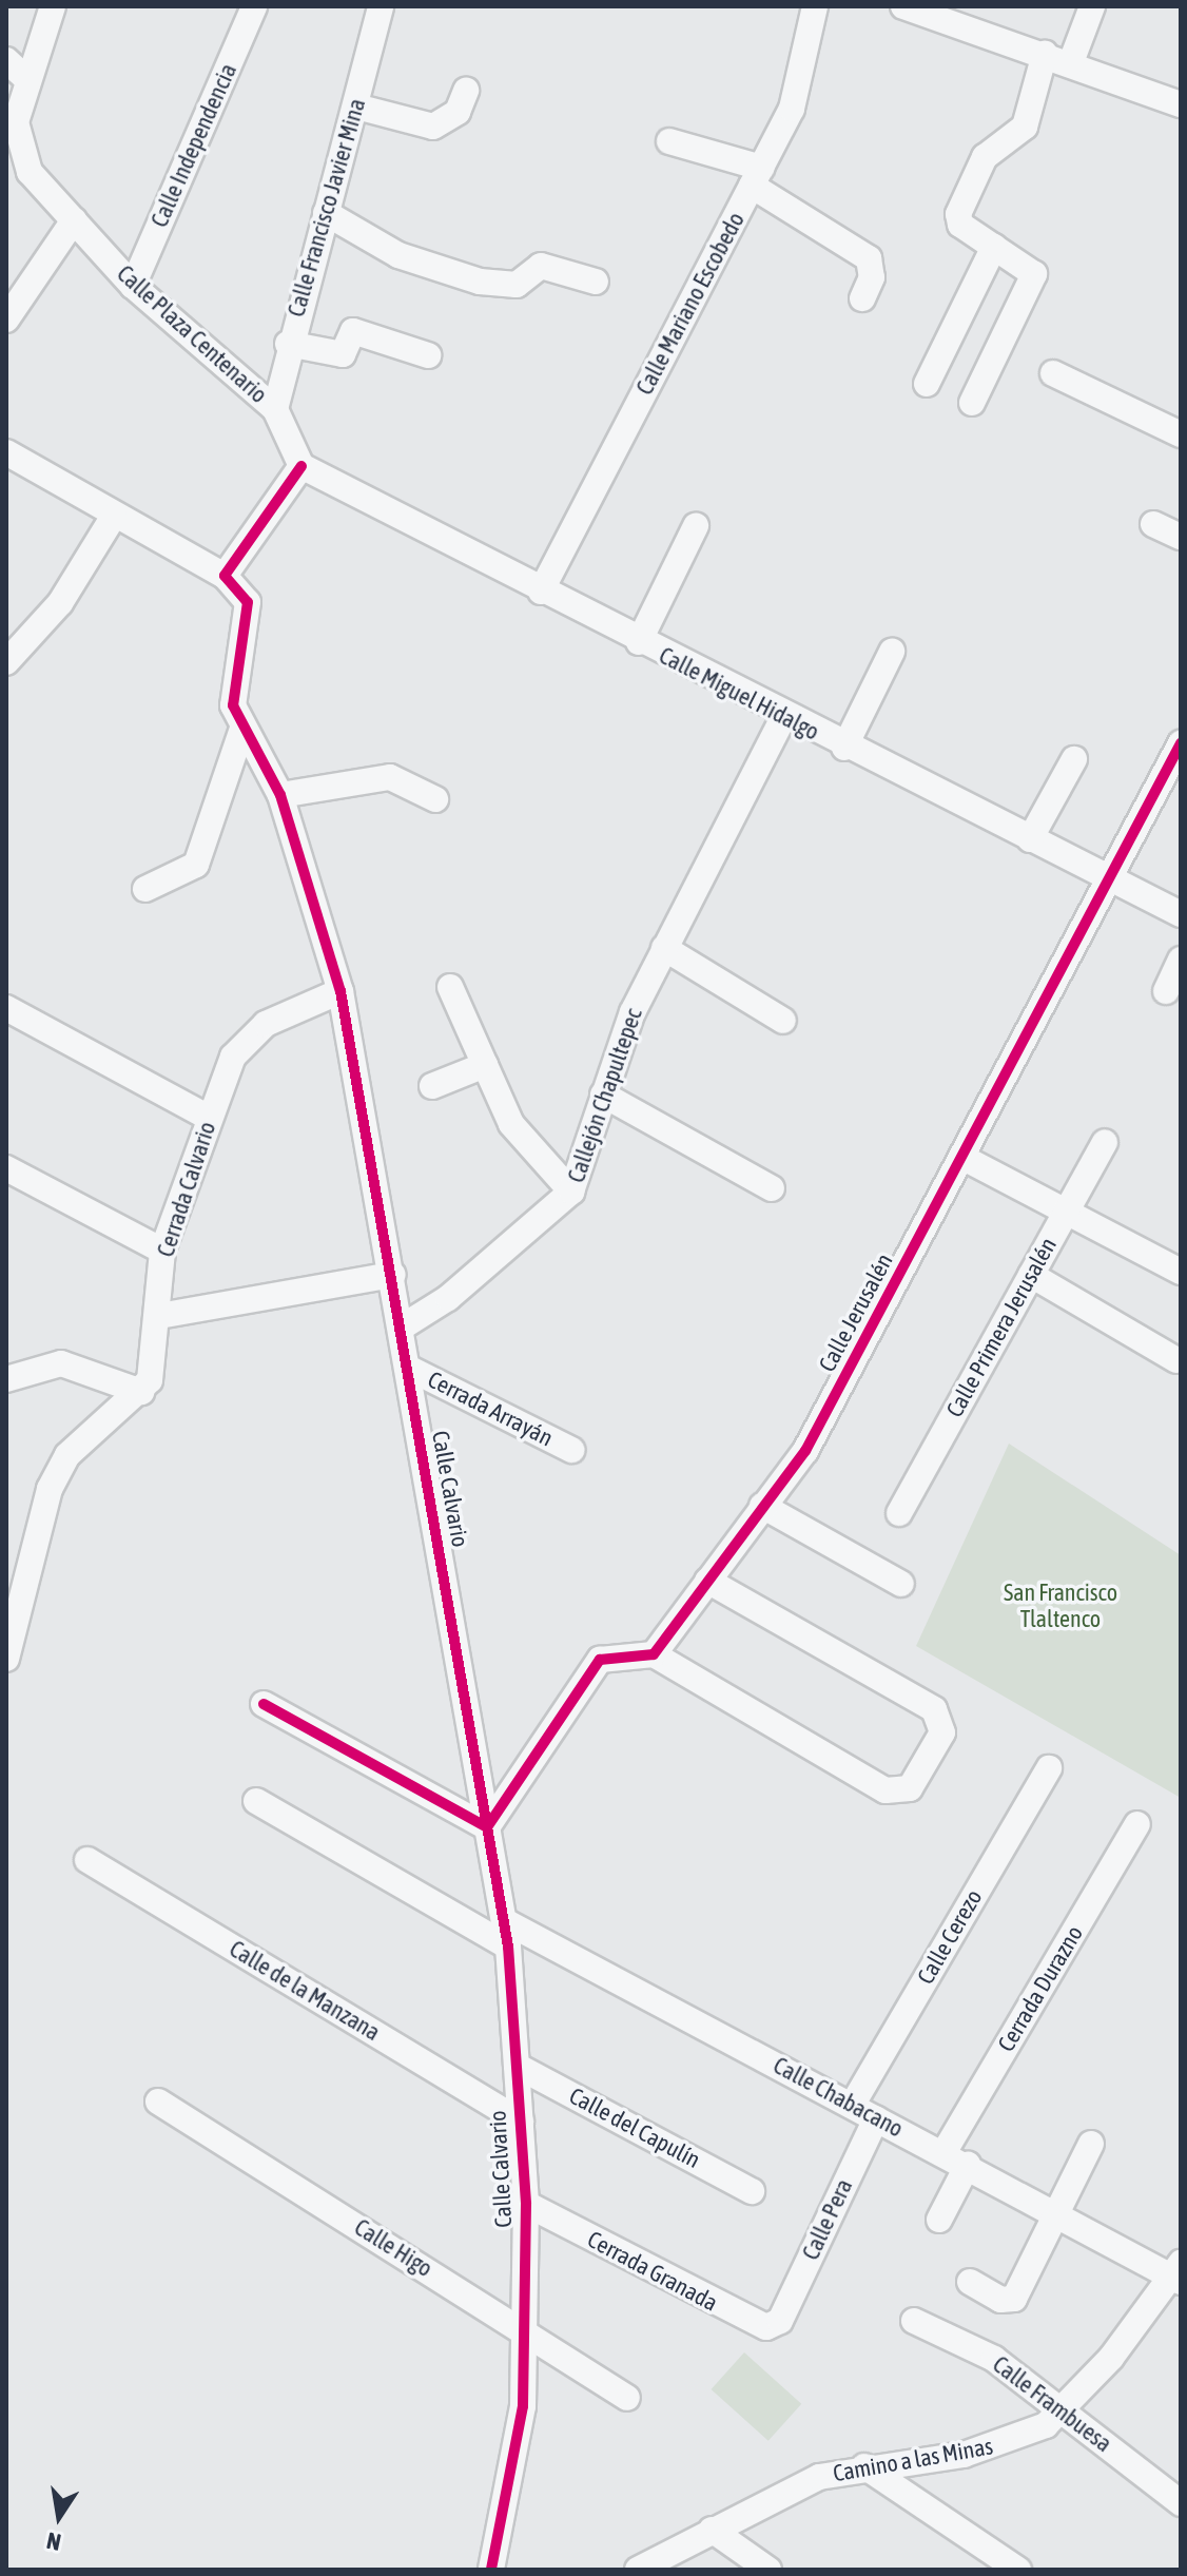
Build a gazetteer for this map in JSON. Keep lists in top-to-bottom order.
{
  "streets": {
    "street": [
      "Calle Independencia",
      "Calle Francisco Javier Mina",
      "Calle Mariano Escobedo",
      "Calle Plaza Centenario",
      "Calle Miguel Hidalgo",
      "Callejón Chapultepec",
      "Cerrada Calvario",
      "Calle Jerusalén",
      "Calle Primera Jerusalén",
      "Cerrada Arrayán",
      "Calle Calvario",
      "Calle Cerezo",
      "Cerrada Durazno",
      "Calle de la Manzana",
      "Calle Chabacano",
      "Calle del Capulín",
      "Calle Pera",
      "Calle Higo",
      "Cerrada Granada",
      "Calle Frambuesa",
      "Camino a las Minas"
    ]
  },
  "crossings": [
    ["Calle Independencia", "Calle Plaza Centenario"],
    ["Calle Francisco Javier Mina", "Calle Plaza Centenario"],
    ["Calle Mariano Escobedo", "Calle Miguel Hidalgo"],
    ["Calle Plaza Centenario", "Calle Miguel Hidalgo"],
    ["Calle Miguel Hidalgo", "Callejón Chapultepec"],
    ["Calle Miguel Hidalgo", "Calle Jerusalén"],
    ["Callejón Chapultepec", "Calle Calvario"],
    ["Cerrada Calvario", "Calle Calvario"],
    ["Cerrada Arrayán", "Calle Calvario"],
    ["Calle Calvario", "Calle de la Manzana"],
    ["Calle Calvario", "Calle Chabacano"],
    ["Calle Calvario", "Calle del Capulín"],
    ["Calle Calvario", "Calle Higo"],
    ["Calle Calvario", "Cerrada Granada"],
    ["Calle Cerezo", "Calle Chabacano"],
    ["Cerrada Durazno", "Calle Chabacano"],
    ["Calle Chabacano", "Calle Pera"],
    ["Calle Chabacano", "Camino a las Minas"],
    ["Calle Pera", "Cerrada Granada"],
    ["Calle Frambuesa", "Camino a las Minas"]
  ],
  "parks": ["San Francisco Tlaltenco"],
  "north": "bottom"
}
